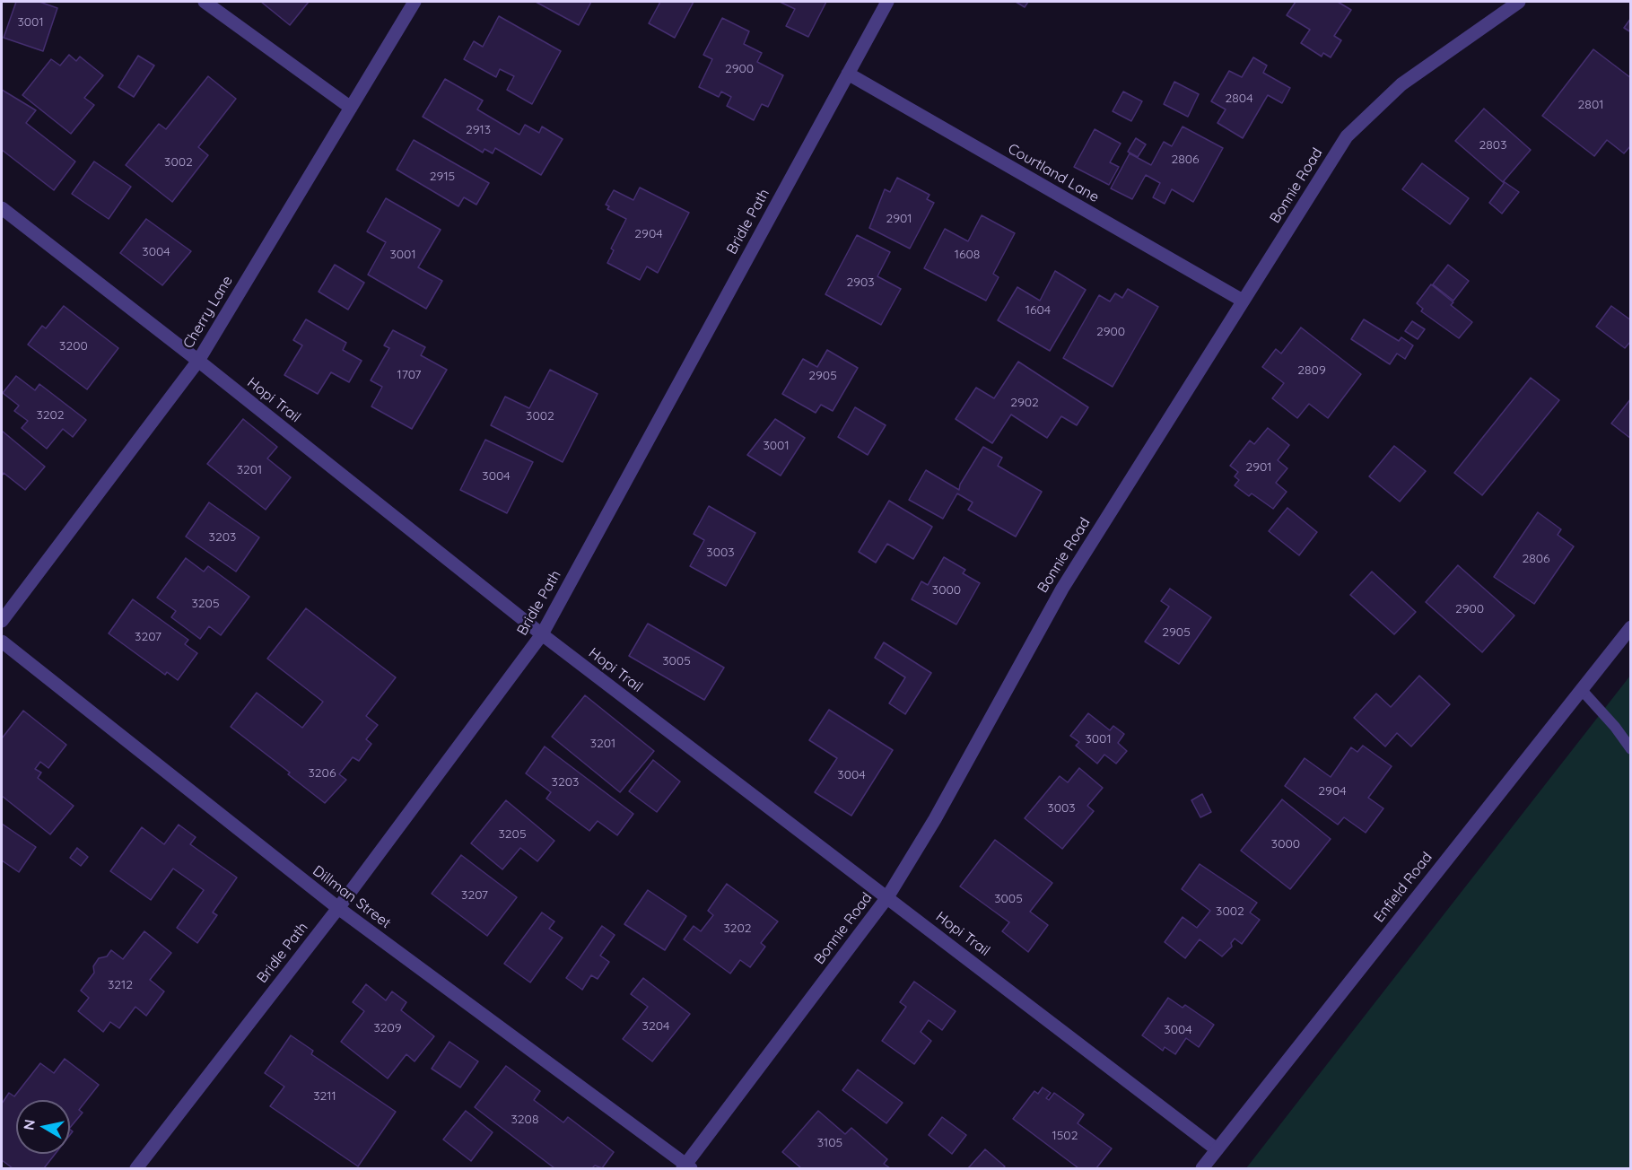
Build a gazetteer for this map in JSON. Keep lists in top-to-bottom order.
{
  "streets": {
    "street": [
      "Courtland Lane",
      "Bonnie Road",
      "Bridle Path",
      "Cherry Lane",
      "Hopi Trail",
      "Enfield Road",
      "Dillman Street"
    ]
  },
  "crossings": [
    ["Courtland Lane", "Bonnie Road"],
    ["Courtland Lane", "Bridle Path"],
    ["Bonnie Road", "Hopi Trail"],
    ["Bonnie Road", "Dillman Street"],
    ["Bridle Path", "Hopi Trail"],
    ["Bridle Path", "Dillman Street"],
    ["Cherry Lane", "Hopi Trail"],
    ["Hopi Trail", "Enfield Road"]
  ],
  "house_numbers": [
    "3001",
    "2900",
    "2804",
    "2801",
    "2913",
    "2803",
    "2806",
    "3002",
    "2915",
    "2901",
    "2904",
    "3004",
    "3001",
    "1608",
    "2903",
    "1604",
    "2900",
    "3200",
    "2809",
    "1707",
    "2905",
    "2902",
    "3202",
    "3002",
    "3001",
    "2901",
    "3201",
    "3004",
    "3203",
    "3003",
    "2806",
    "3000",
    "3205",
    "2900",
    "2905",
    "3207",
    "3005",
    "3001",
    "3201",
    "3206",
    "3004",
    "3203",
    "2904",
    "3003",
    "3205",
    "3000",
    "3207",
    "3005",
    "3002",
    "3202",
    "3212",
    "3204",
    "3209",
    "3004",
    "3211",
    "3208",
    "1502",
    "3105"
  ],
  "north": "left"
}
